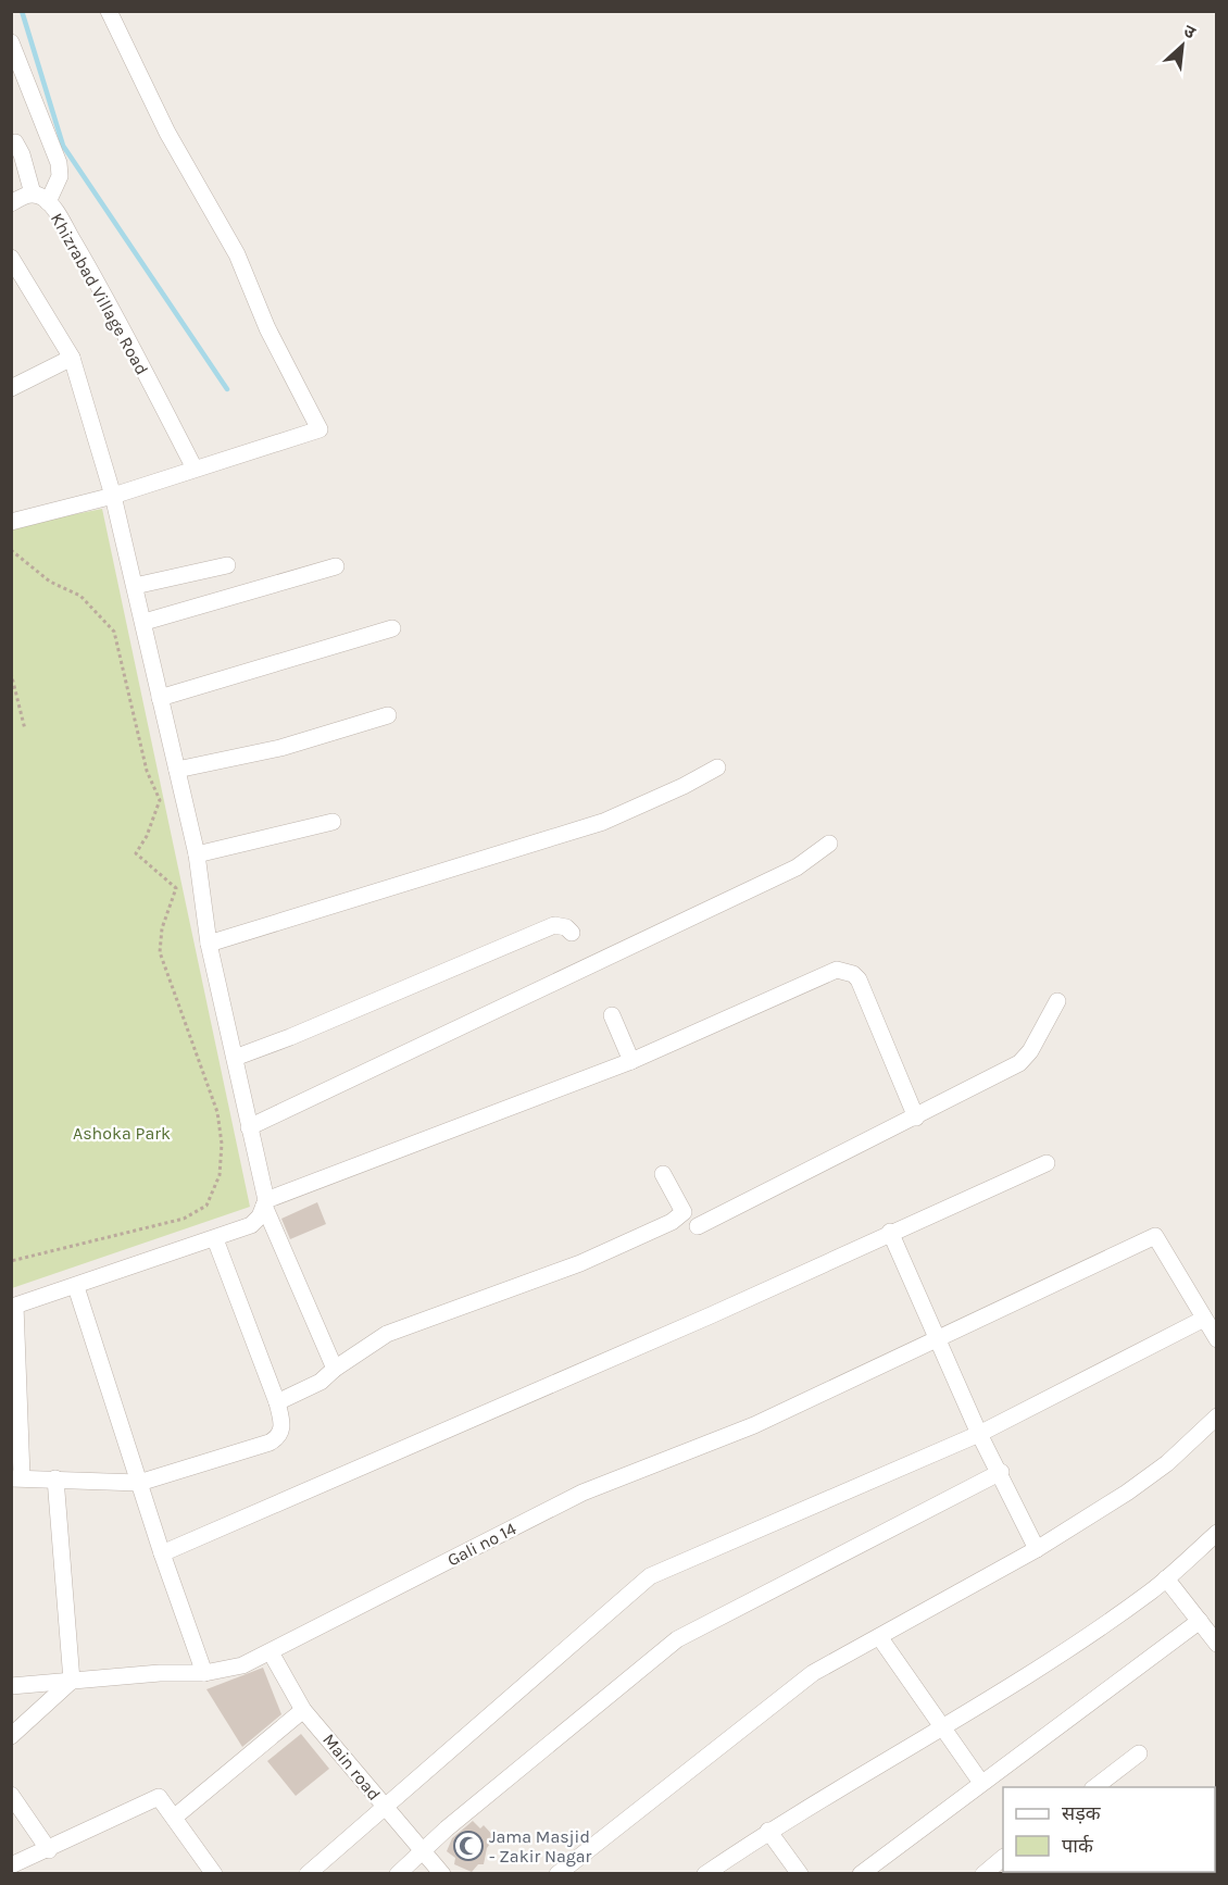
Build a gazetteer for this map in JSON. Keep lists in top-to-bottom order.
{
  "streets": {
    "street": ["Khizrabad Village Road", "Gali no 14", "Main road"]
  },
  "crossings": [
    ["Gali no 14", "Main road"]
  ],
  "parks": ["Ashoka Park"],
  "places": {
    "mosque": ["Jama Masjid - Zakir Nagar"]
  },
  "legend": ["सड़क", "पार्क"],
  "north": "top right"
}
